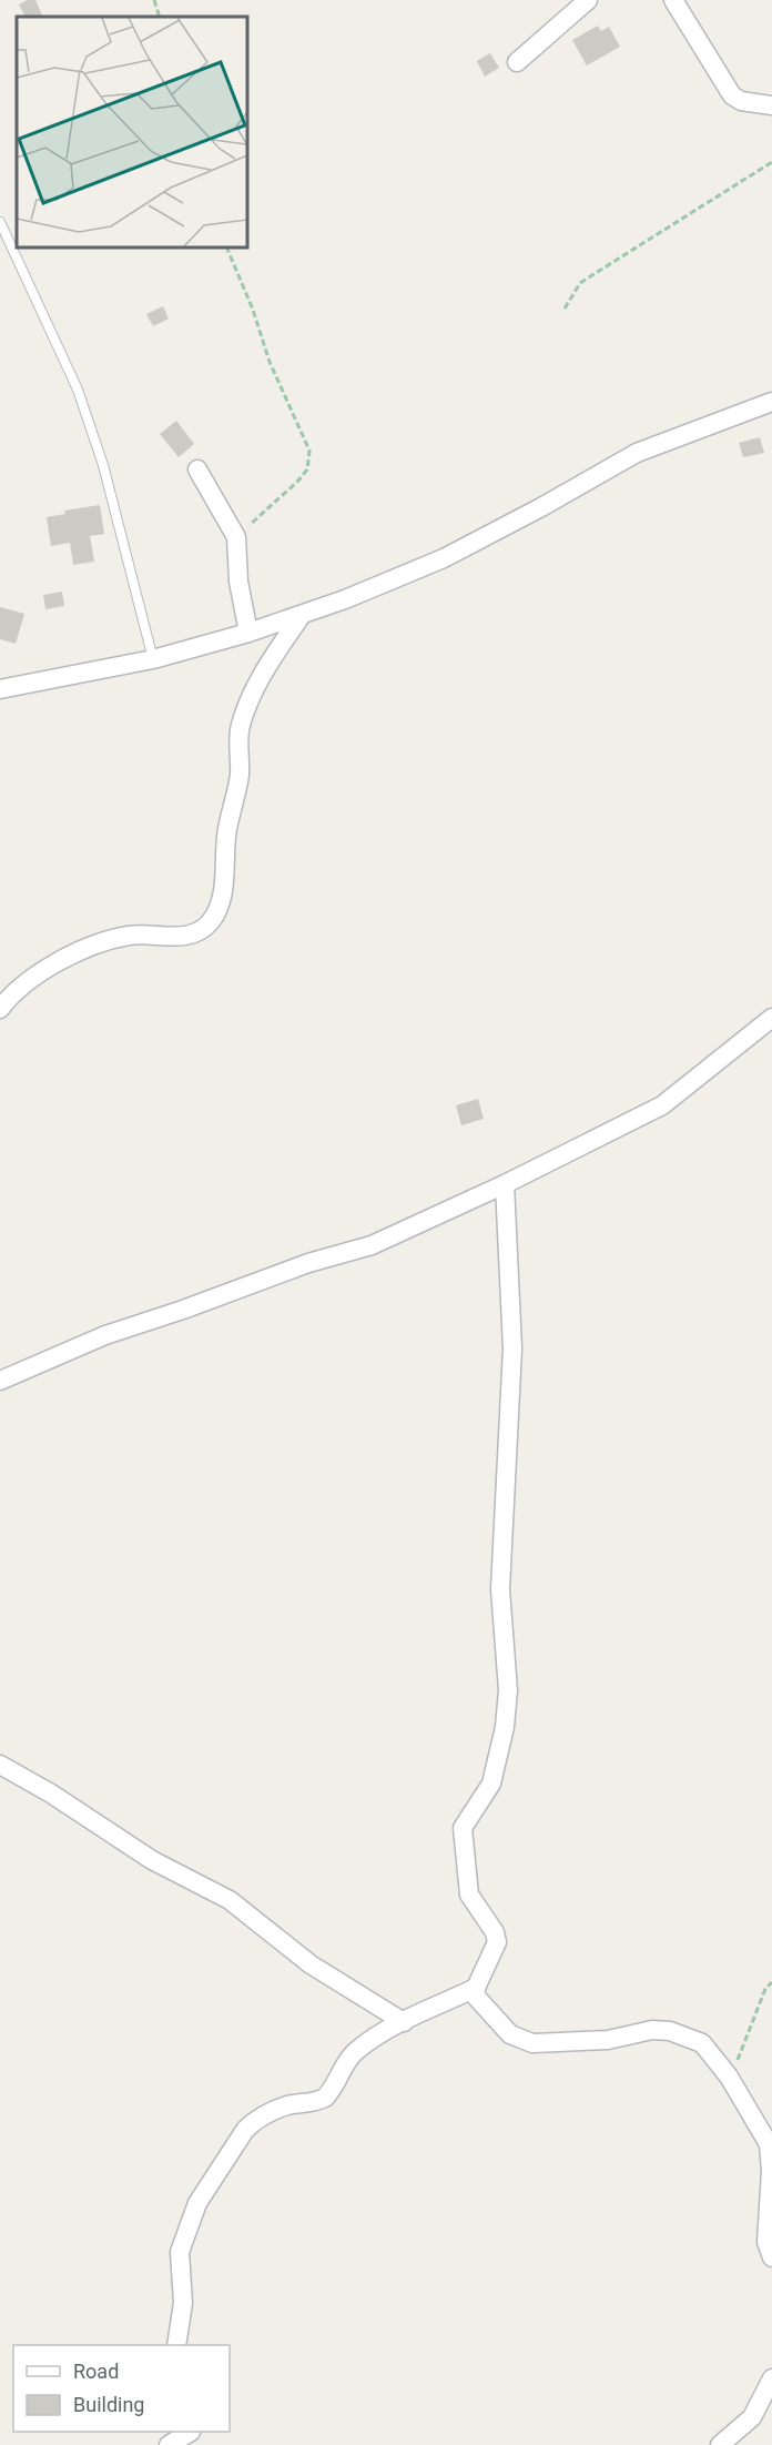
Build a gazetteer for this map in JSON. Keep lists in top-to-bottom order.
{
  "legend": ["Road", "Building"]
}
